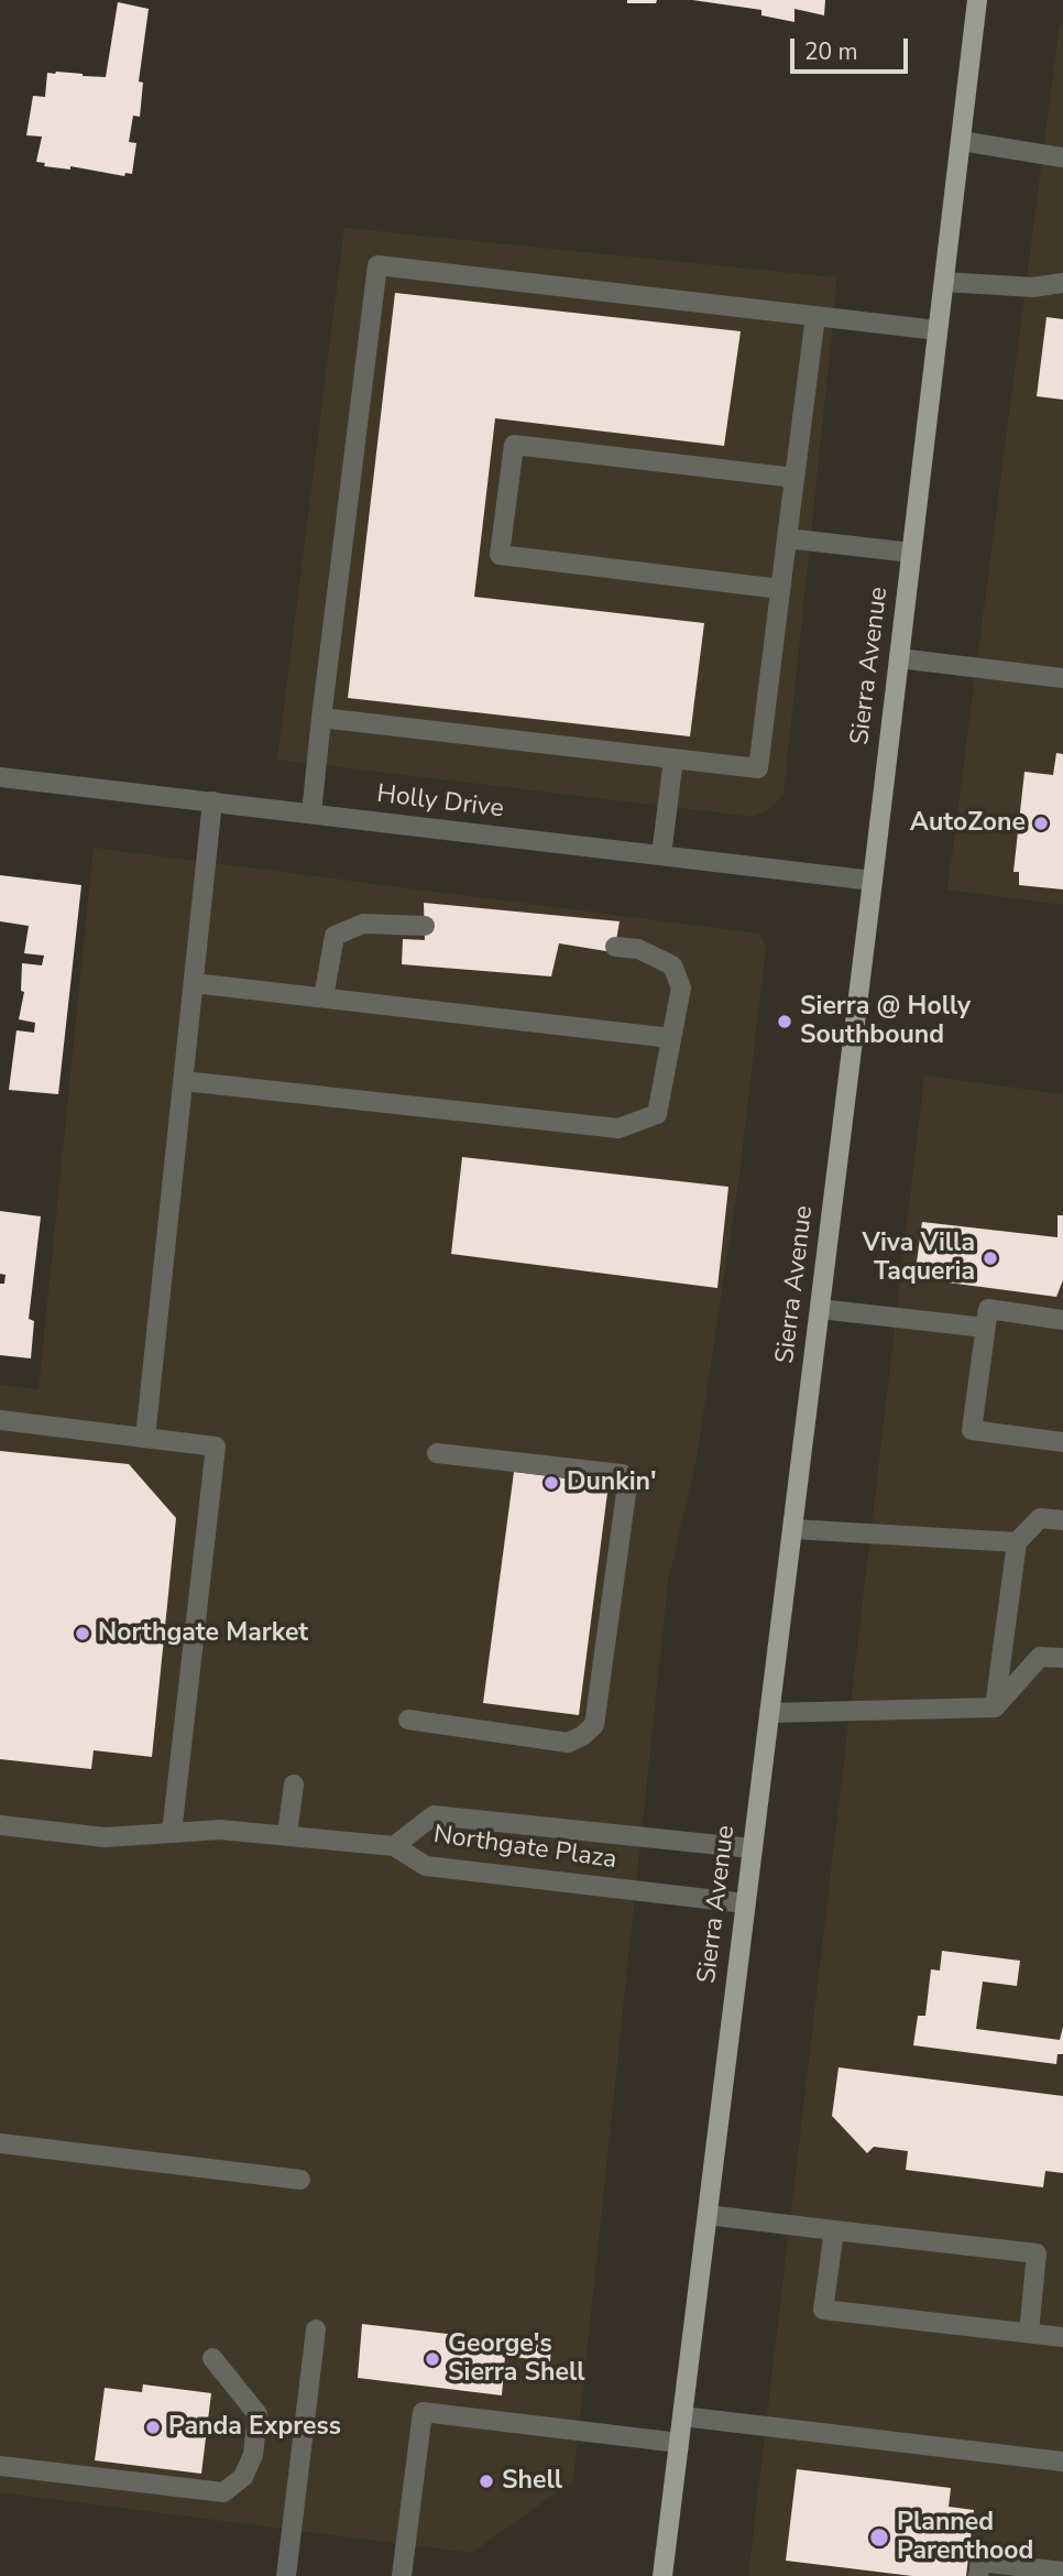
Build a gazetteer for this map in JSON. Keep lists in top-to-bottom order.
{
  "streets": {
    "main road": ["Sierra Avenue"],
    "street": ["Holly Drive", "Northgate Plaza"]
  },
  "crossings": [
    ["Sierra Avenue", "Holly Drive"],
    ["Sierra Avenue", "Northgate Plaza"]
  ],
  "places": [
    "AutoZone",
    "Sierra @ Holly Southbound",
    "Viva Villa Taqueria",
    "Dunkin'",
    "Northgate Market",
    "George's Sierra Shell",
    "Panda Express",
    "Shell",
    "Planned Parenthood"
  ],
  "scale_bar": "20 m"
}
